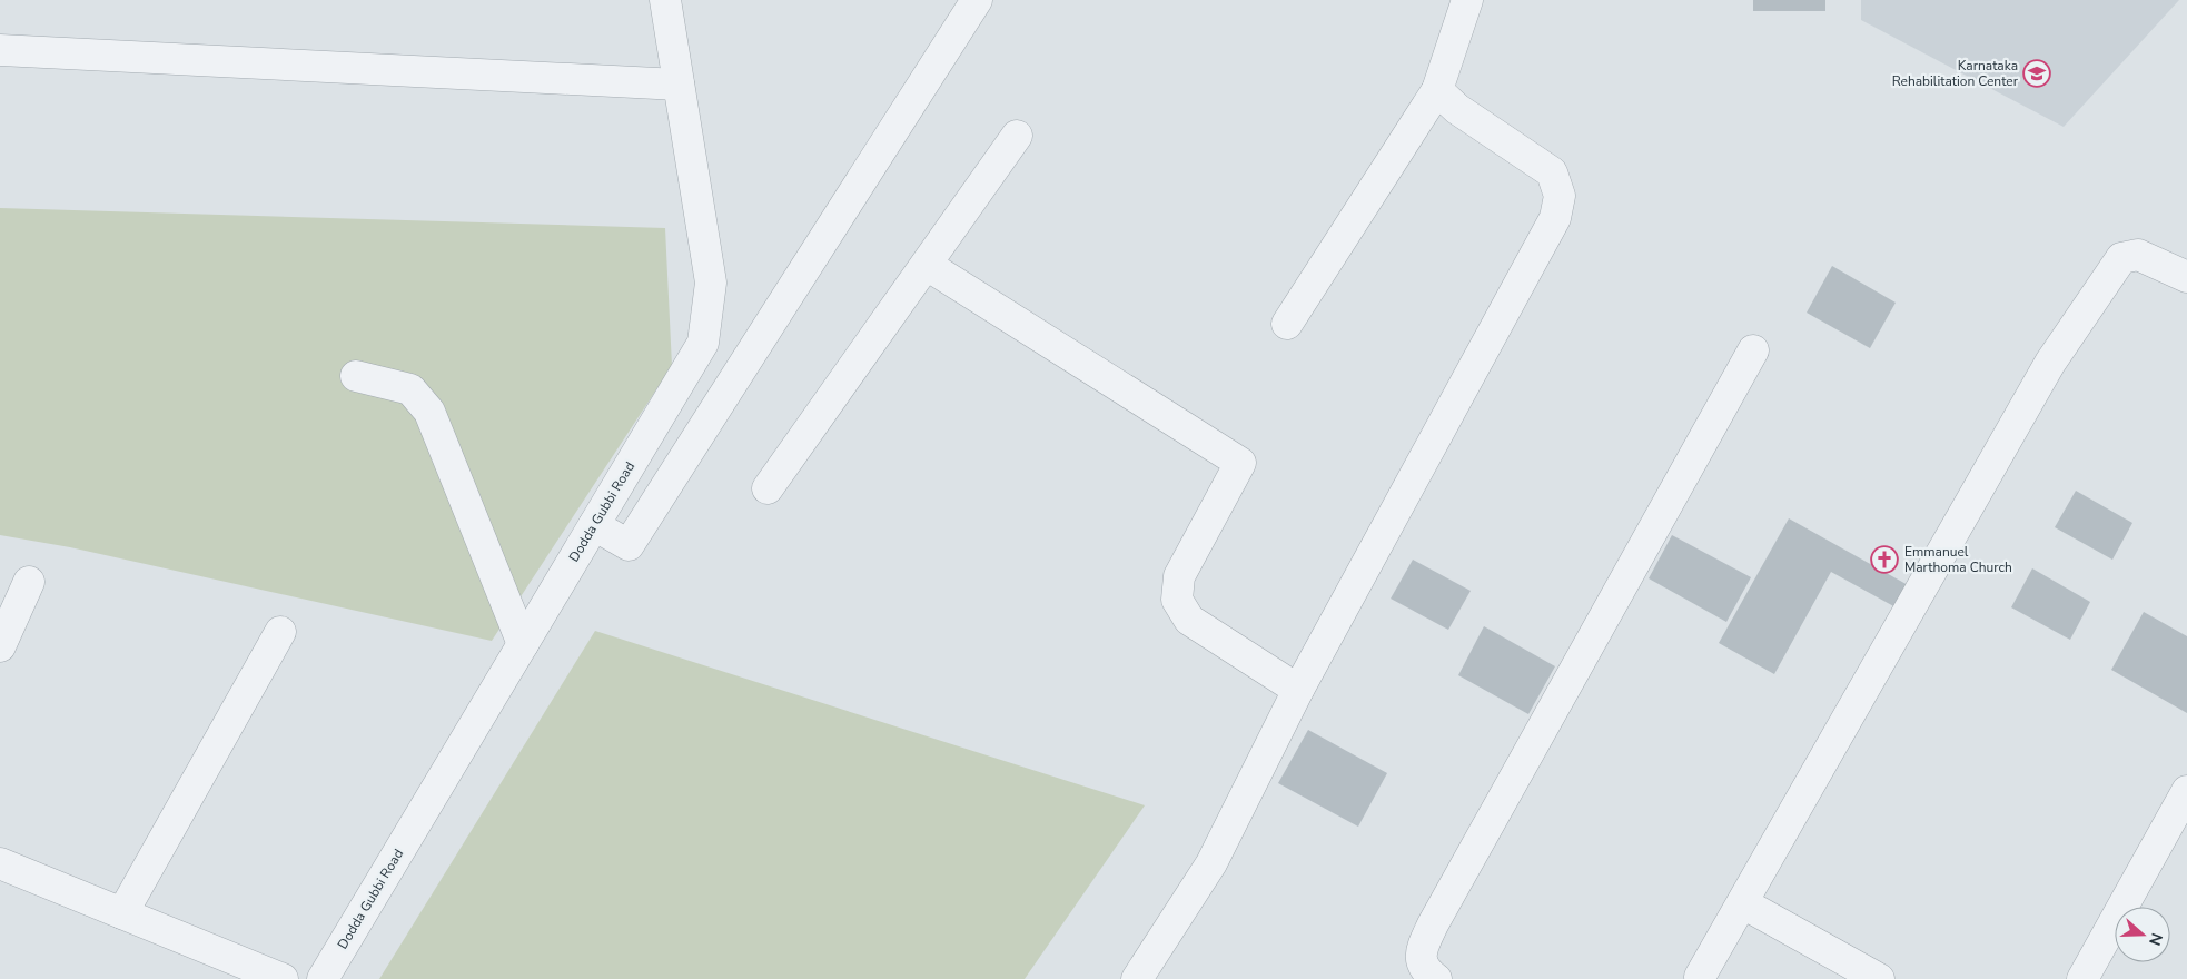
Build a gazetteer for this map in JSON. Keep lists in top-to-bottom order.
{
  "streets": {
    "street": ["Dodda Gubbi Road"]
  },
  "places": {
    "school or university": ["Karnataka Rehabilitation Center"],
    "church": ["Emmanuel Marthoma Church"]
  },
  "north": "right"
}
